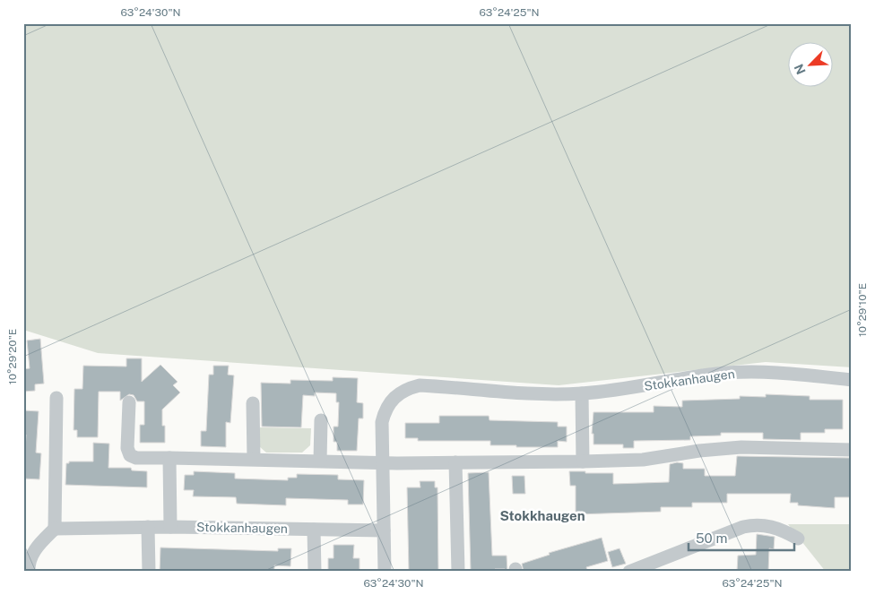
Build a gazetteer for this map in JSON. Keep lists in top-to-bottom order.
{
  "streets": {
    "street": ["Stokkanhaugen"]
  },
  "districts": ["Stokkhaugen"],
  "scale_bar": "50 m",
  "north": "bottom left",
  "coordinates": [
    "63°24'30\"N",
    "63°24'25\"N",
    "10°29'10\"E",
    "10°29'20\"E"
  ]
}
